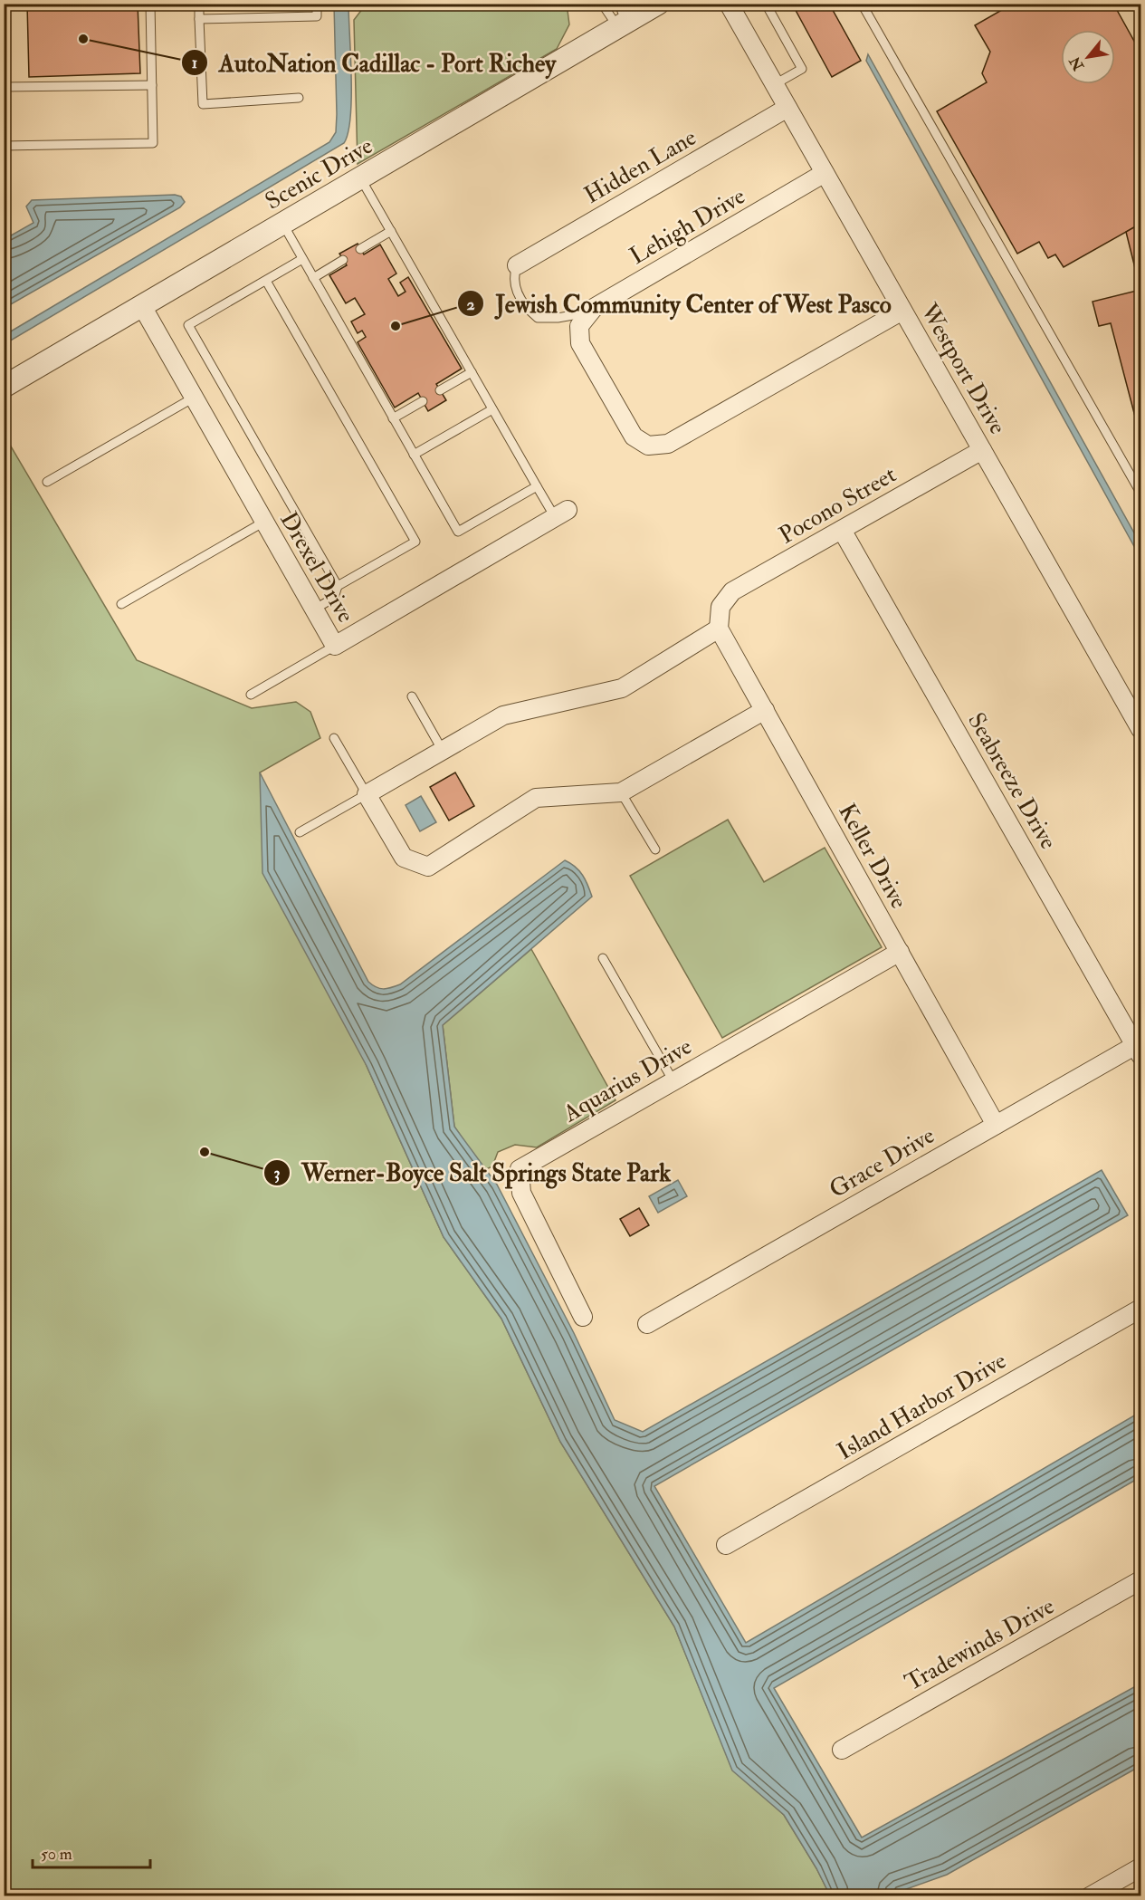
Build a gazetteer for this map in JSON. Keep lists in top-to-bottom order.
{
  "streets": {
    "street": [
      "Hidden Lane",
      "Scenic Drive",
      "Lehigh Drive",
      "Westport Drive",
      "Pocono Street",
      "Drexel Drive",
      "Seabreeze Drive",
      "Keller Drive",
      "Aquarius Drive",
      "Grace Drive",
      "Island Harbor Drive",
      "Tradewinds Drive"
    ]
  },
  "crossings": [
    ["Hidden Lane", "Westport Drive"],
    ["Scenic Drive", "Drexel Drive"],
    ["Lehigh Drive", "Westport Drive"],
    ["Westport Drive", "Pocono Street"],
    ["Pocono Street", "Seabreeze Drive"],
    ["Pocono Street", "Keller Drive"],
    ["Seabreeze Drive", "Grace Drive"],
    ["Keller Drive", "Aquarius Drive"],
    ["Keller Drive", "Grace Drive"]
  ],
  "places": ["AutoNation Cadillac - Port Richey", "Jewish Community Center of West Pasco", "Werner-Boyce Salt Springs State Park"],
  "scale_bar": "50 m",
  "north": "bottom left"
}
